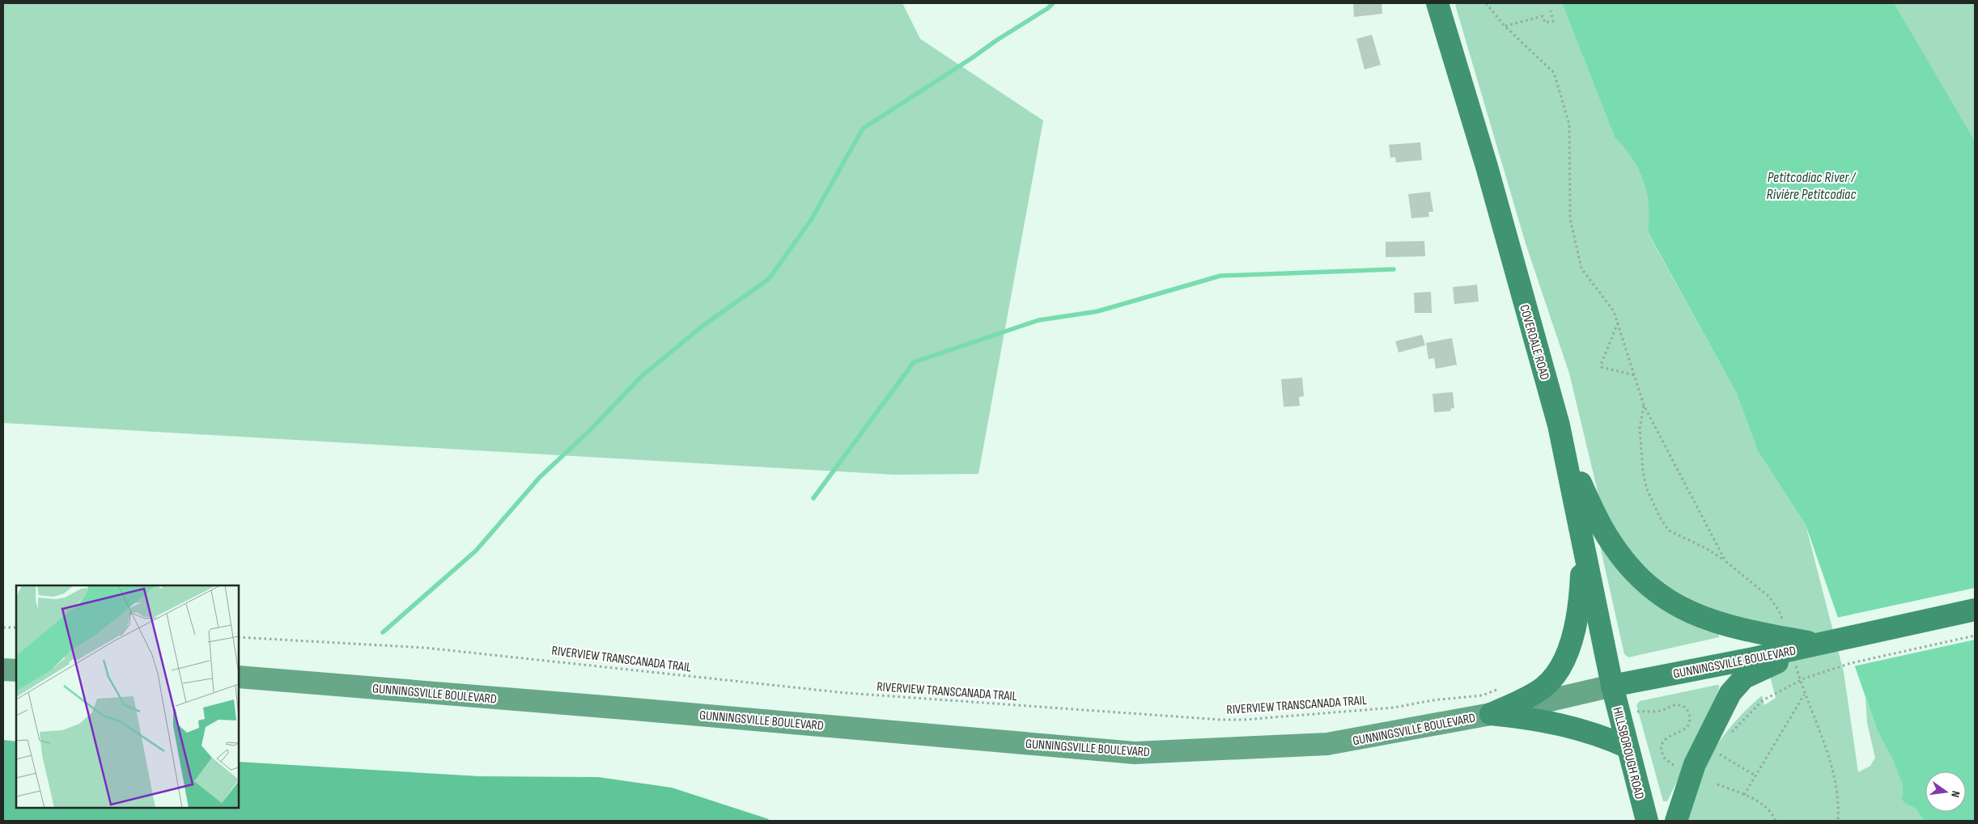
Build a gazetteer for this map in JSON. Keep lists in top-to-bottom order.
{
  "streets": {
    "main road": ["COVERDALE ROAD", "GUNNINGSVILLE BOULEVARD", "HILLSBOROUGH ROAD"],
    "path": ["RIVERVIEW TRANSCANADA TRAIL"]
  },
  "crossings": [
    ["COVERDALE ROAD", "GUNNINGSVILLE BOULEVARD"],
    ["COVERDALE ROAD", "HILLSBOROUGH ROAD"],
    ["GUNNINGSVILLE BOULEVARD", "HILLSBOROUGH ROAD"]
  ],
  "water": ["Petitcodiac River / Rivière Petitcodiac"],
  "north": "right"
}
